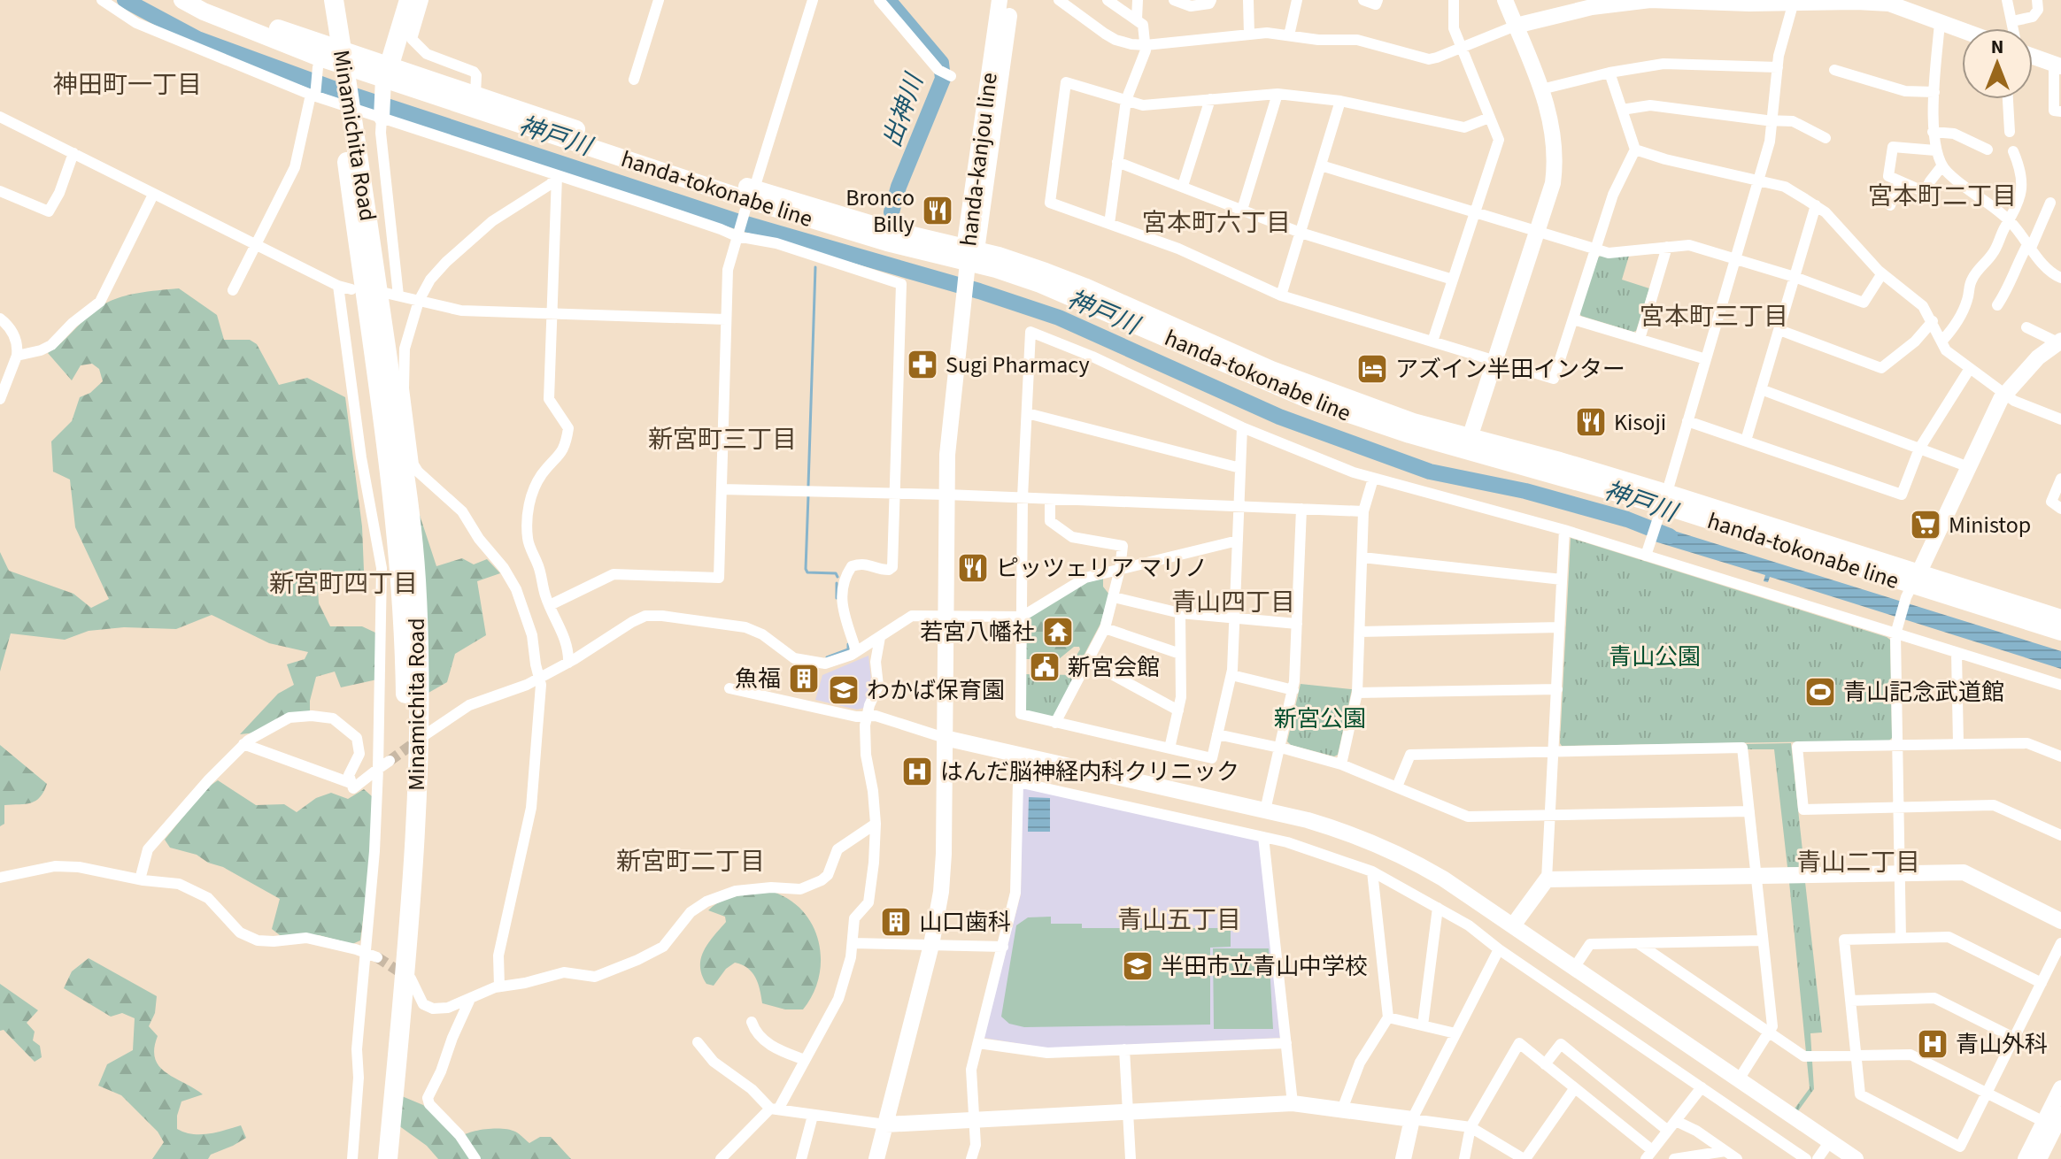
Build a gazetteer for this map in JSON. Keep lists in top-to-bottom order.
{
  "streets": {
    "highway": ["Minamichita Road"],
    "main road": ["handa-tokonabe line"],
    "street": ["handa-kanjou line"]
  },
  "crossings": [
    ["handa-kanjou line", "handa-tokonabe line"]
  ],
  "districts": [
    "神田町一丁目",
    "宮本町二丁目",
    "宮本町六丁目",
    "宮本町三丁目",
    "新宮町三丁目",
    "新宮町四丁目",
    "青山四丁目",
    "新宮町二丁目",
    "青山二丁目",
    "青山五丁目"
  ],
  "water": ["出神川", "神戸川"],
  "parks": ["青山公園", "新宮公園"],
  "places": {
    "restaurant": ["Bronco Billy", "Kisoji", "ピッツェリア マリノ"],
    "pharmacy": ["Sugi Pharmacy"],
    "hotel": ["アズイン半田インター"],
    "supermarket": ["Ministop"],
    "temple": ["若宮八幡社"],
    "public building": ["新宮会館"],
    "building": ["魚福", "山口歯科"],
    "school or university": ["わかば保育園", "半田市立青山中学校"],
    "sports": ["青山記念武道館"],
    "hospital": ["はんだ脳神経内科クリニック", "青山外科"]
  },
  "north": "top"
}
